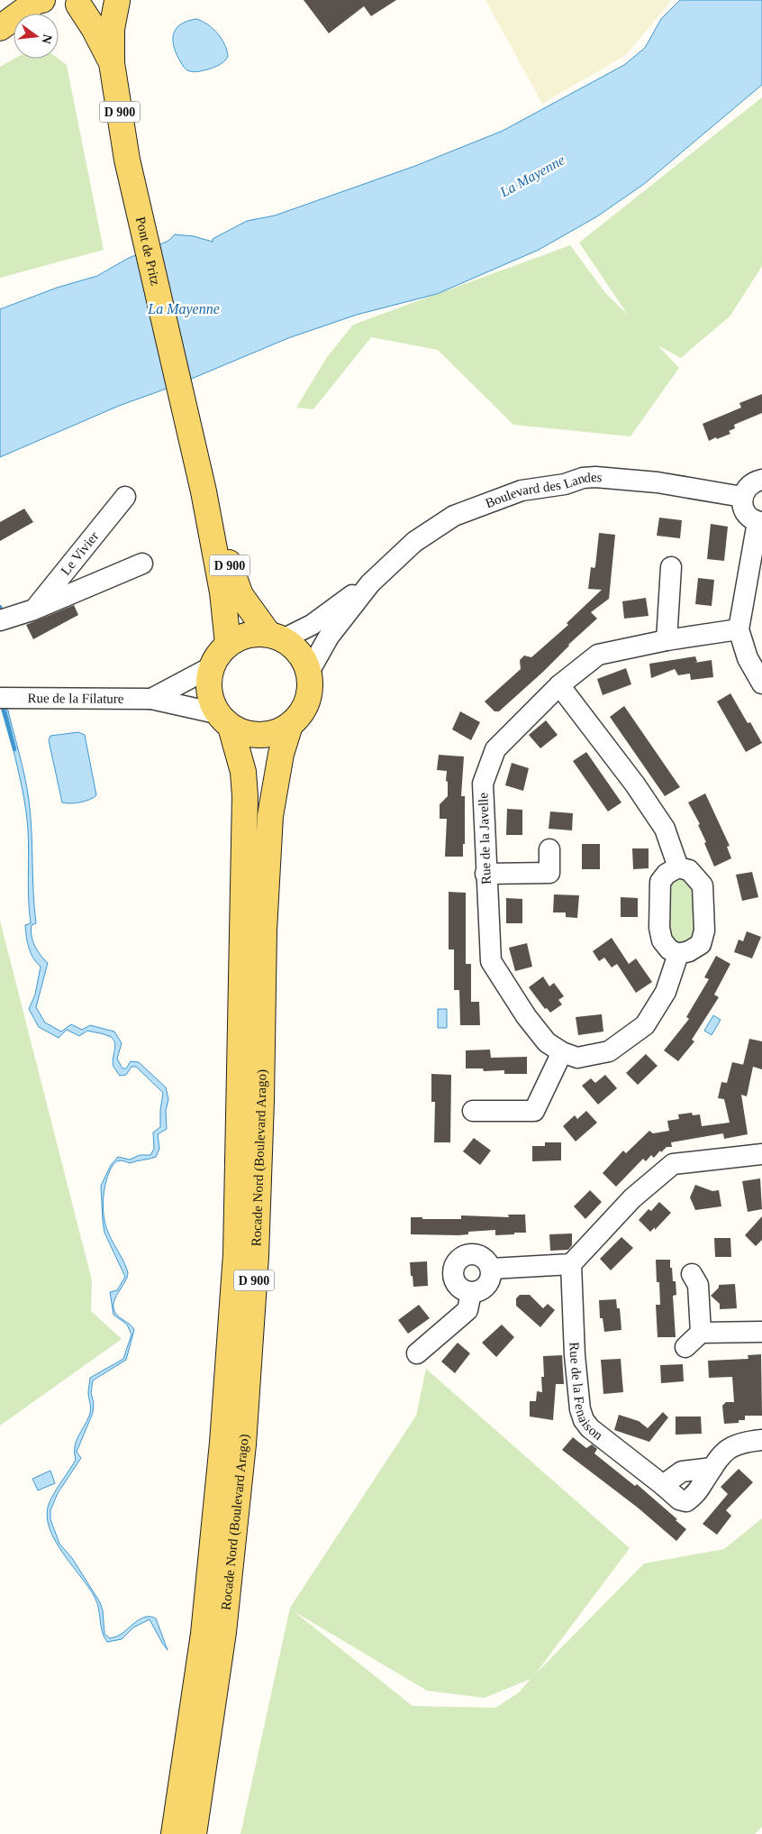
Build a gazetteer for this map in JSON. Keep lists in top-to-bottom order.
{
  "streets": {
    "main road": ["D 900", "Pont de Pritz", "Rocade Nord (Boulevard Arago)"],
    "street": [
      "Boulevard des Landes",
      "Le Vivier",
      "Rue de la Filature",
      "Rue de la Javelle",
      "Rue de la Fenaison"
    ]
  },
  "crossings": [
    ["Pont de Pritz", "Boulevard des Landes"],
    ["Pont de Pritz", "Rue de la Filature"],
    ["Pont de Pritz", "Rocade Nord (Boulevard Arago)"],
    ["Boulevard des Landes", "Rue de la Filature"],
    ["Boulevard des Landes", "Rocade Nord (Boulevard Arago)"],
    ["Rue de la Filature", "Rocade Nord (Boulevard Arago)"]
  ],
  "water": ["La Mayenne"],
  "north": "right"
}
